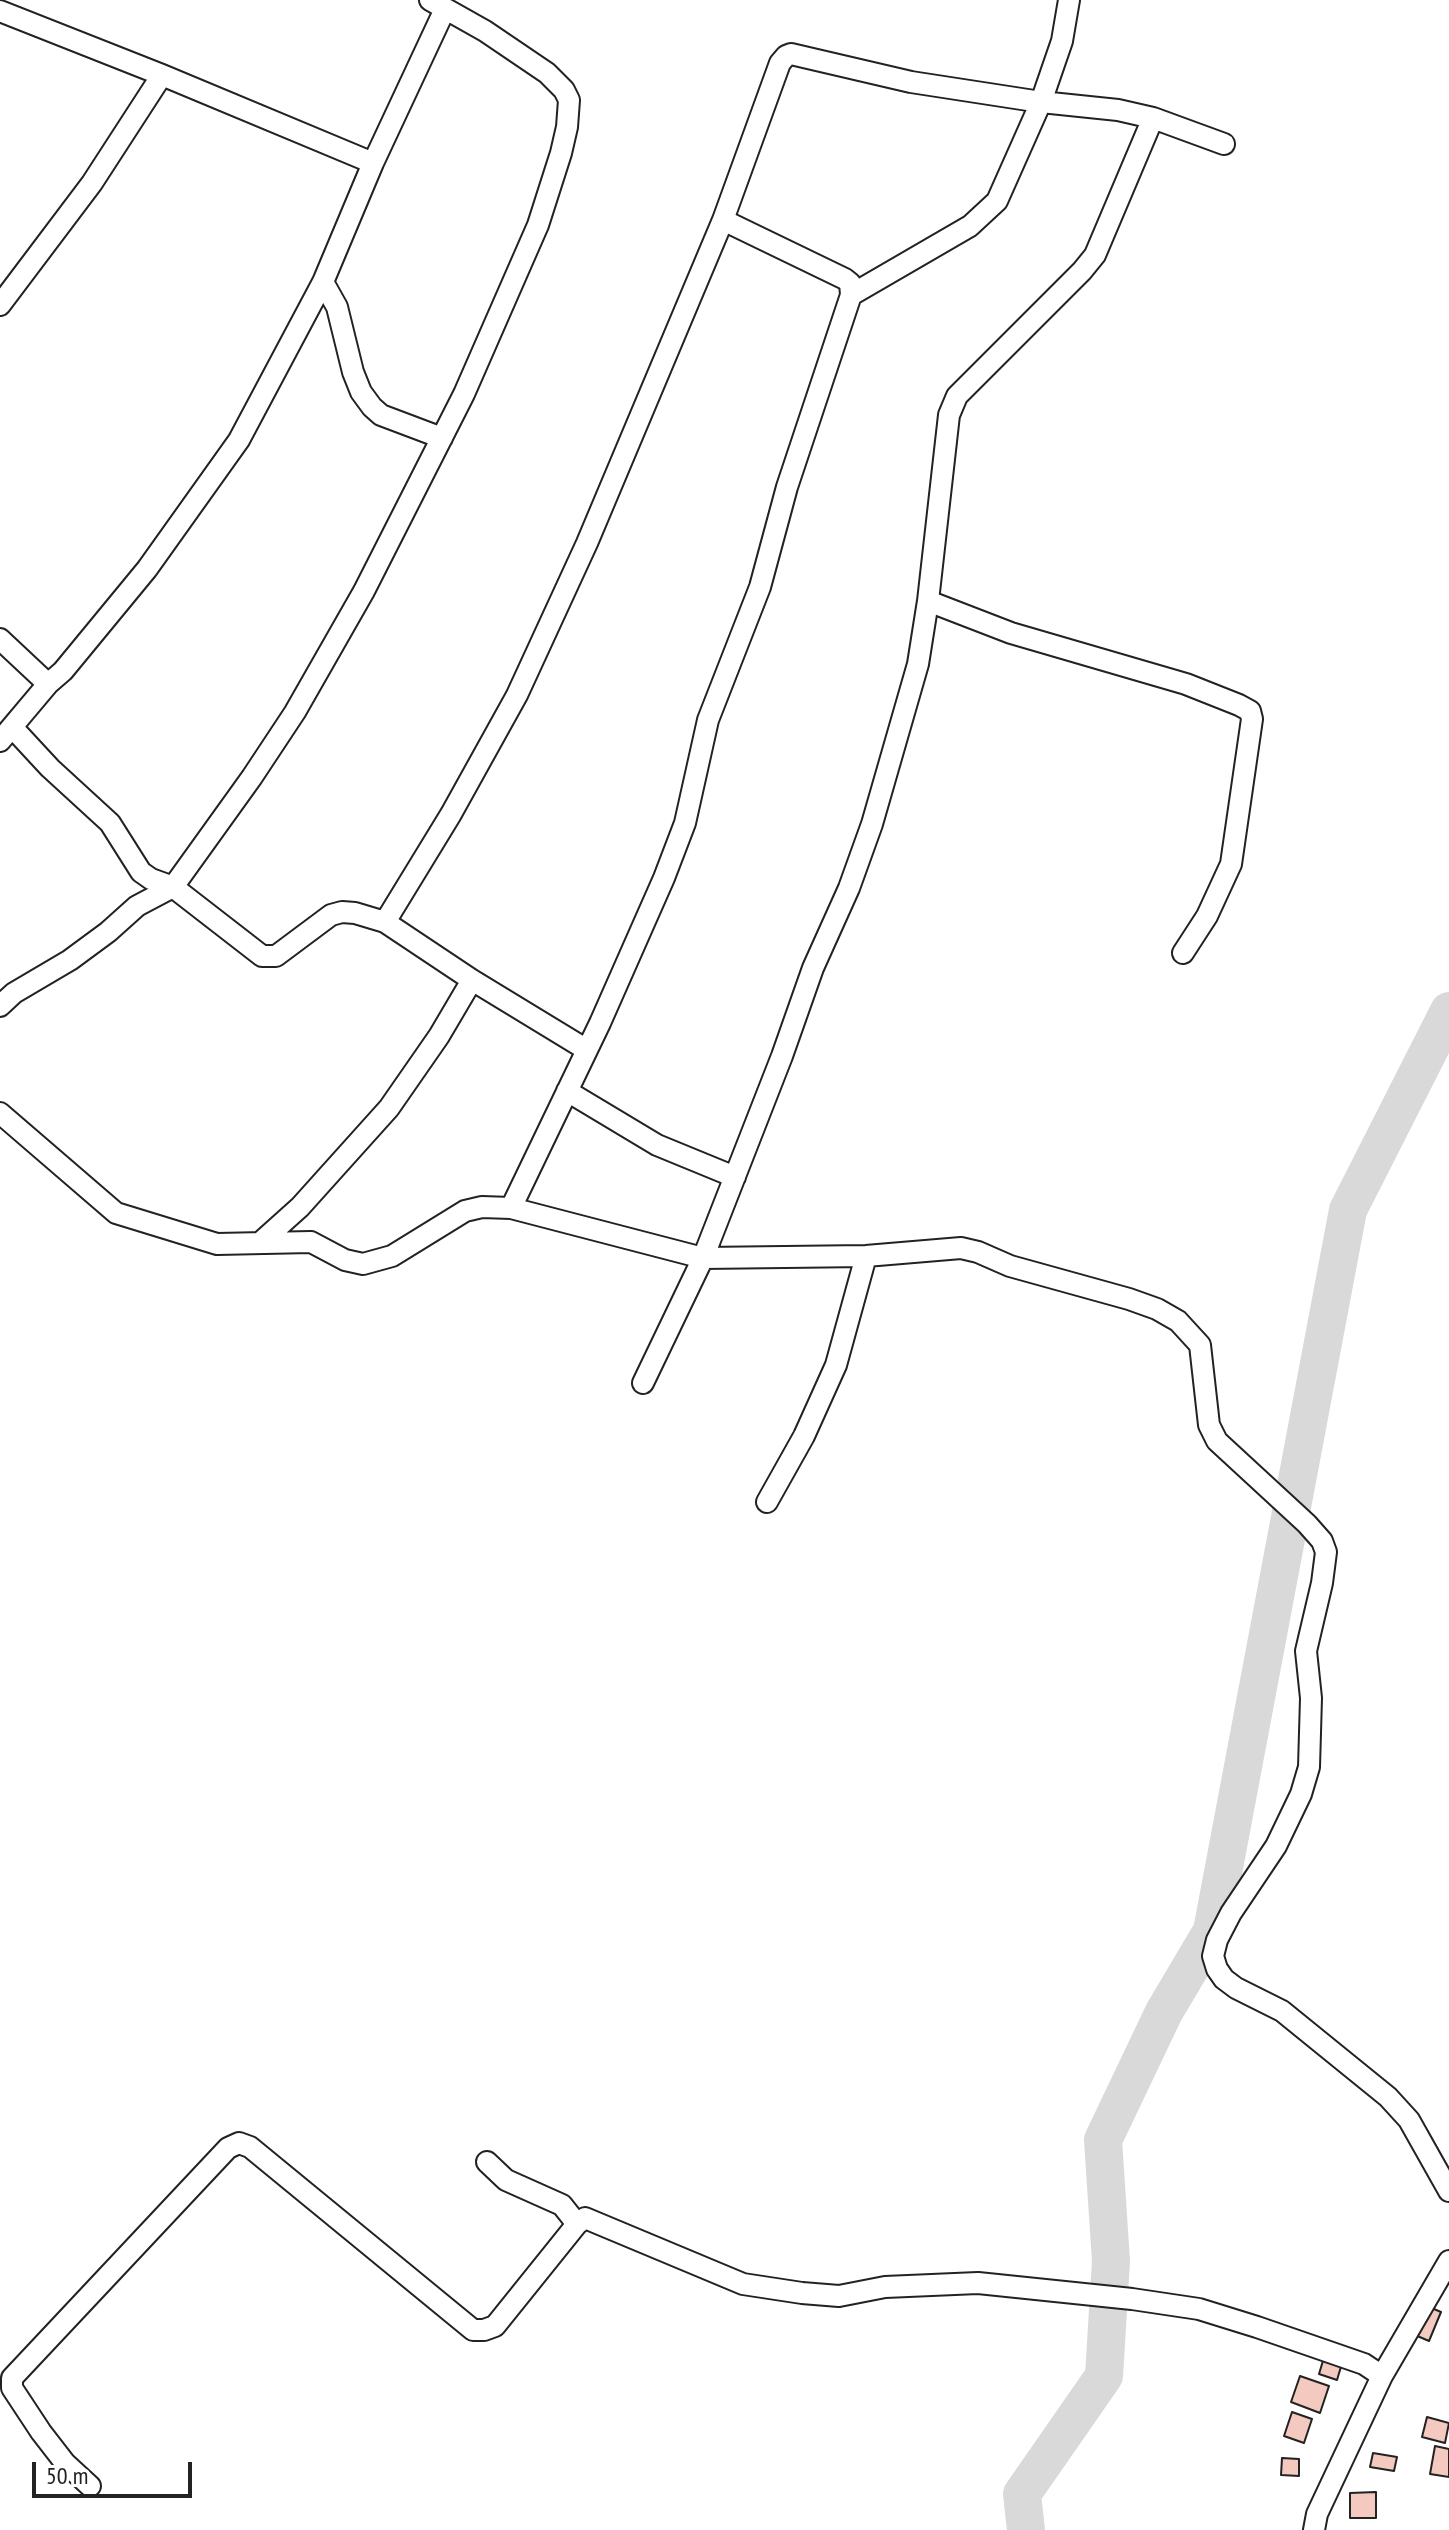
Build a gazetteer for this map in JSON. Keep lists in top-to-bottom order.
{
  "scale_bar": "50 m"
}
